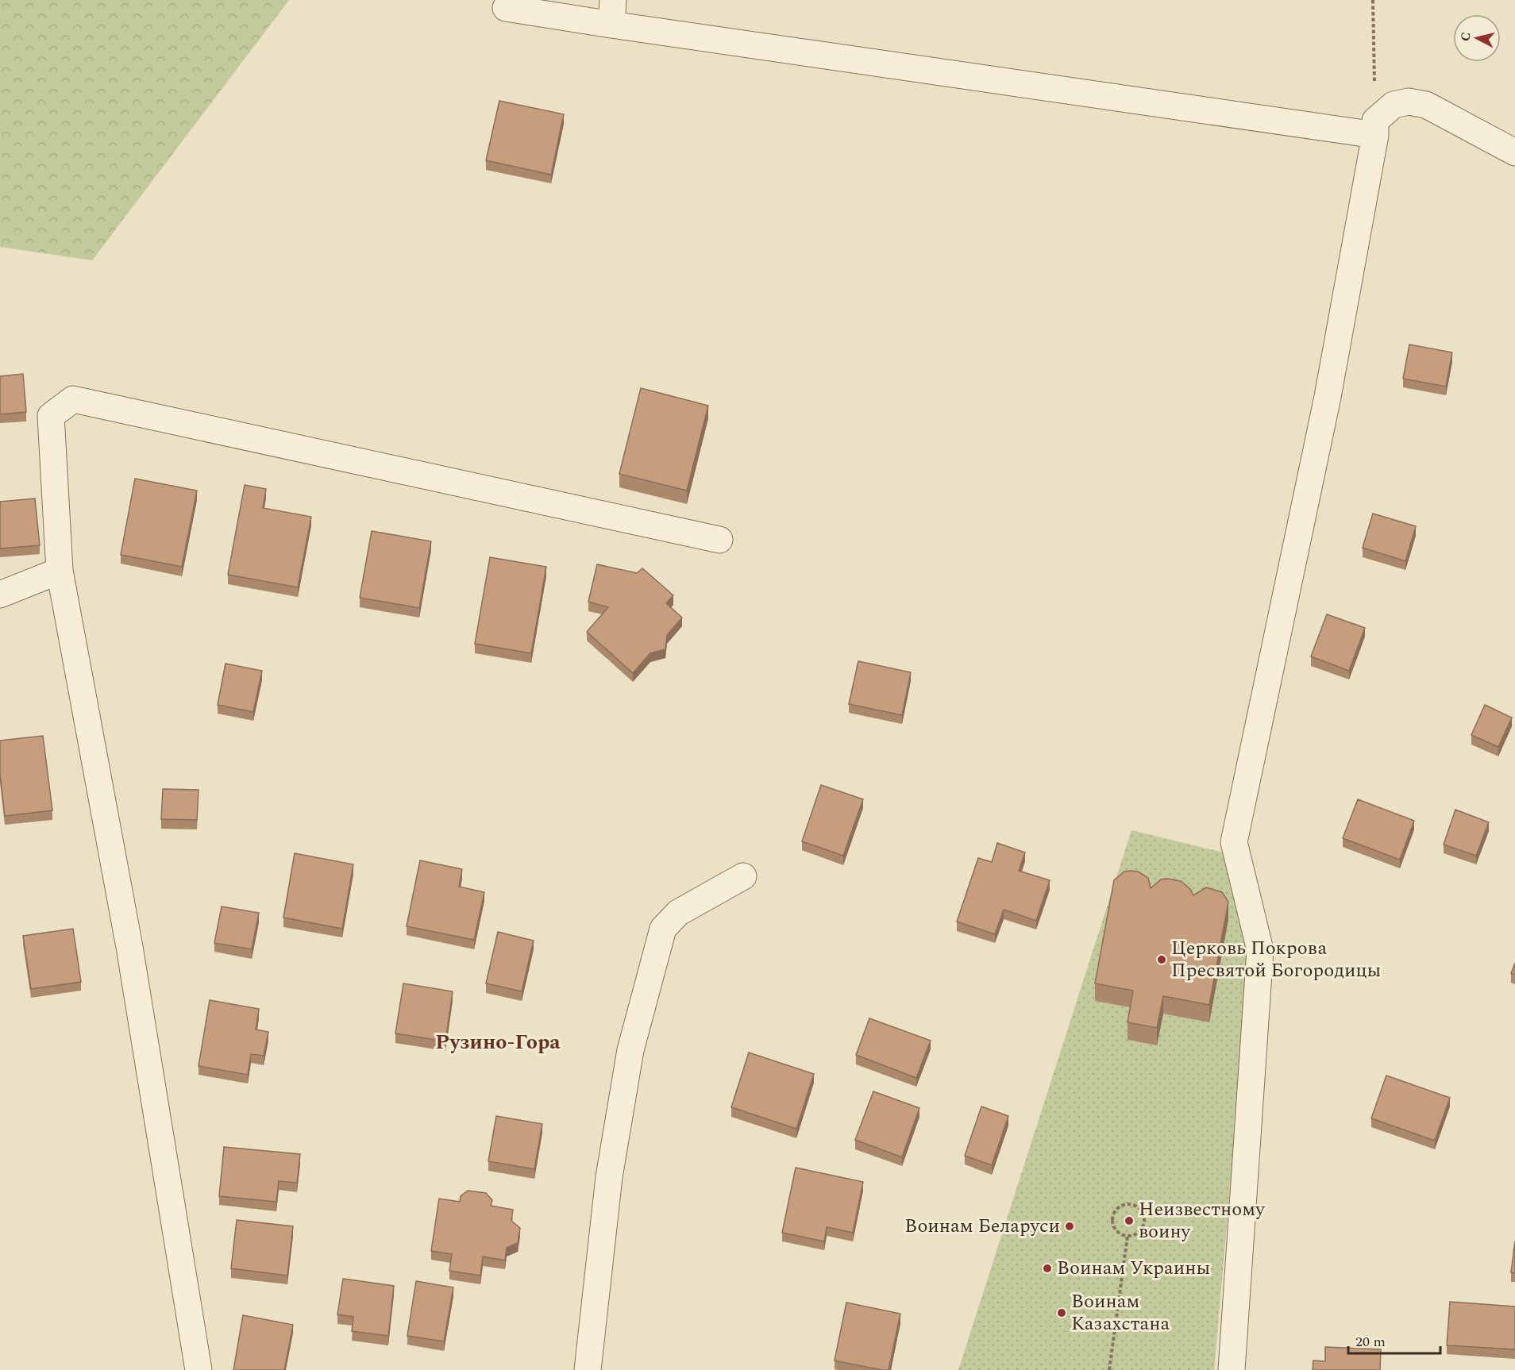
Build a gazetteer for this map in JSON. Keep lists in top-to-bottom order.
{
  "districts": ["Рузино-Гора"],
  "places": [
    "Церковь Покрова Пресвятой Богородицы",
    "Неизвестному воину",
    "Воинам Беларуси",
    "Воинам Украины",
    "Воинам Казахстана"
  ],
  "scale_bar": "20 m",
  "north": "left"
}
